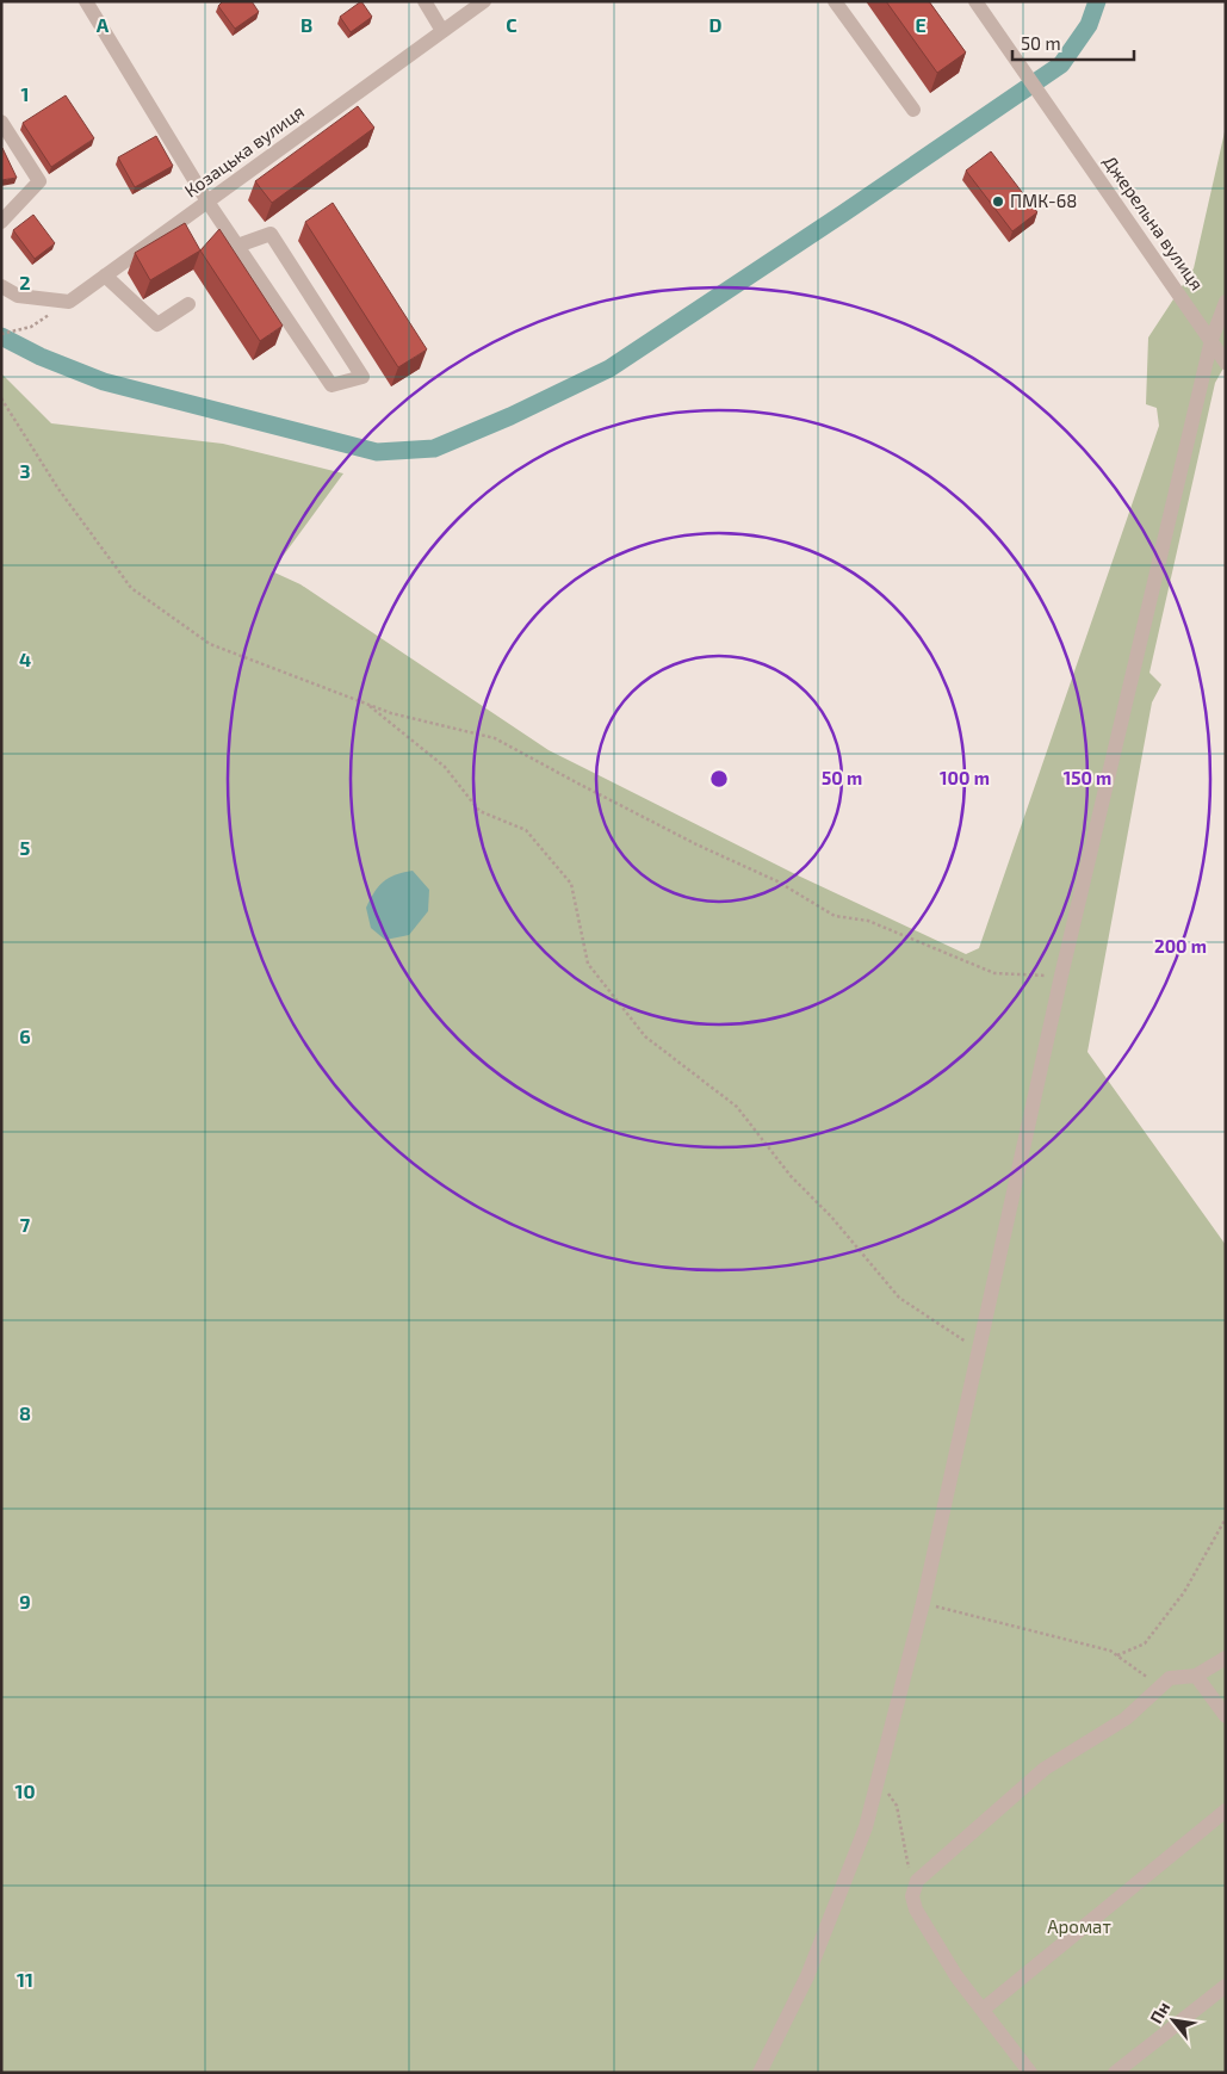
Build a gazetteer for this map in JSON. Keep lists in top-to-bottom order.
{
  "streets": {
    "street": ["Козацька вулиця", "Джерельна вулиця"]
  },
  "parks": ["Аромат"],
  "places": ["ПМК-68"],
  "scale_bar": "50 m",
  "north": "top left",
  "grid": {
    "columns": [
      "A",
      "B",
      "C",
      "D",
      "E"
    ],
    "rows": [
      "1",
      "2",
      "3",
      "4",
      "5",
      "6",
      "7",
      "8",
      "9",
      "10",
      "11"
    ]
  },
  "rings": [
    "50 m",
    "100 m",
    "150 m",
    "200 m"
  ]
}
